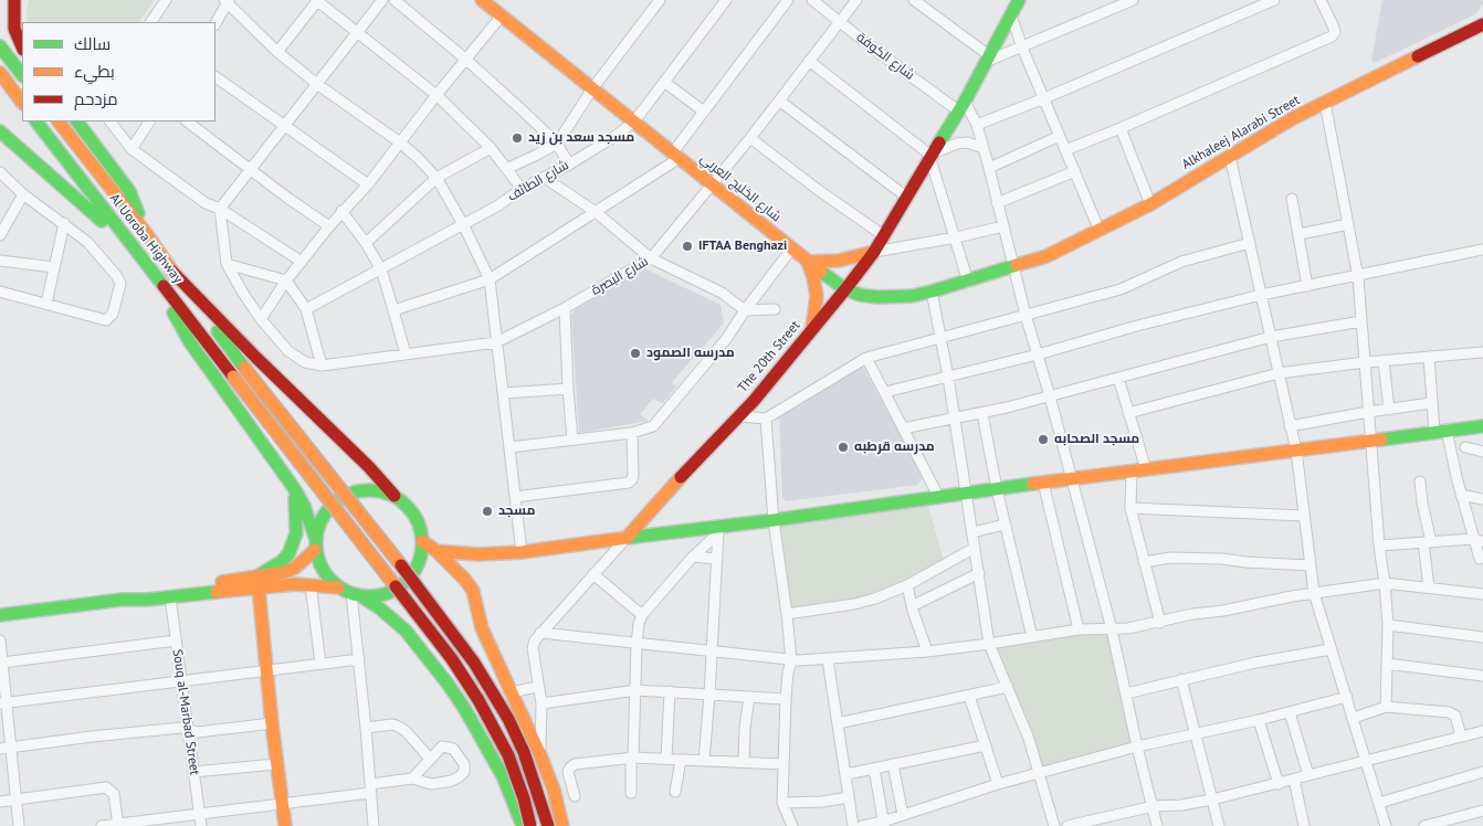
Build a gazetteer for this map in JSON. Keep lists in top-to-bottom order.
{
  "streets": {
    "main road": [
      "Alkhaleej Alarabi Street",
      "شارع الخليج العربي",
      "Al Uoroba Highway",
      "The 20th Street"
    ],
    "street": [
      "شارع الكوفة",
      "شارع الطائف",
      "شارع البصرة",
      "Souq al-Marbad Street"
    ]
  },
  "crossings": [
    ["شارع الكوفة", "شارع البصرة"],
    ["شارع الكوفة", "The 20th Street"],
    ["Alkhaleej Alarabi Street", "شارع الخليج العربي"],
    ["شارع الطائف", "شارع الخليج العربي"],
    ["شارع الخليج العربي", "شارع البصرة"],
    ["شارع الخليج العربي", "The 20th Street"]
  ],
  "places": [
    "مسجد سعد بن زيد",
    "IFTAA Benghazi",
    "مدرسه الصمود",
    "مسجد الصحابه",
    "مدرسه قرطبه",
    "مسجد"
  ],
  "legend": ["سالك", "بطيء", "مزدحم"]
}
